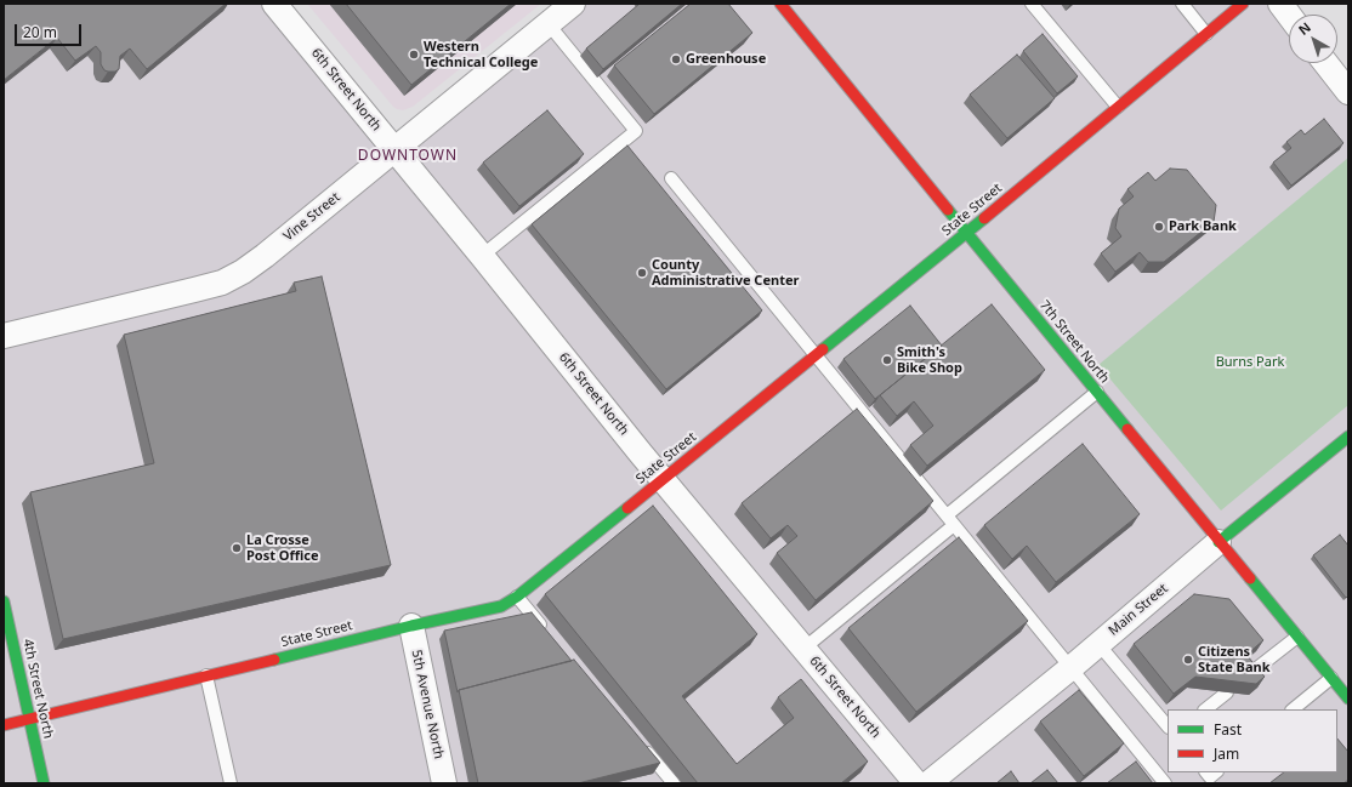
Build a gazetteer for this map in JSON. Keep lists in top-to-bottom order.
{
  "streets": {
    "main road": [
      "State Street",
      "7th Street North",
      "Main Street",
      "4th Street North"
    ],
    "street": ["6th Street North", "Vine Street", "5th Avenue North"]
  },
  "crossings": [
    ["6th Street North", "State Street"],
    ["6th Street North", "Vine Street"],
    ["State Street", "7th Street North"],
    ["State Street", "4th Street North"],
    ["State Street", "5th Avenue North"],
    ["7th Street North", "Main Street"]
  ],
  "districts": ["DOWNTOWN"],
  "parks": ["Burns Park"],
  "places": [
    "Western Technical College",
    "Greenhouse",
    "Park Bank",
    "County Administrative Center",
    "Smith's Bike Shop",
    "La Crosse Post Office",
    "Citizens State Bank"
  ],
  "legend": ["Fast", "Jam"],
  "scale_bar": "20 m",
  "north": "top left"
}
